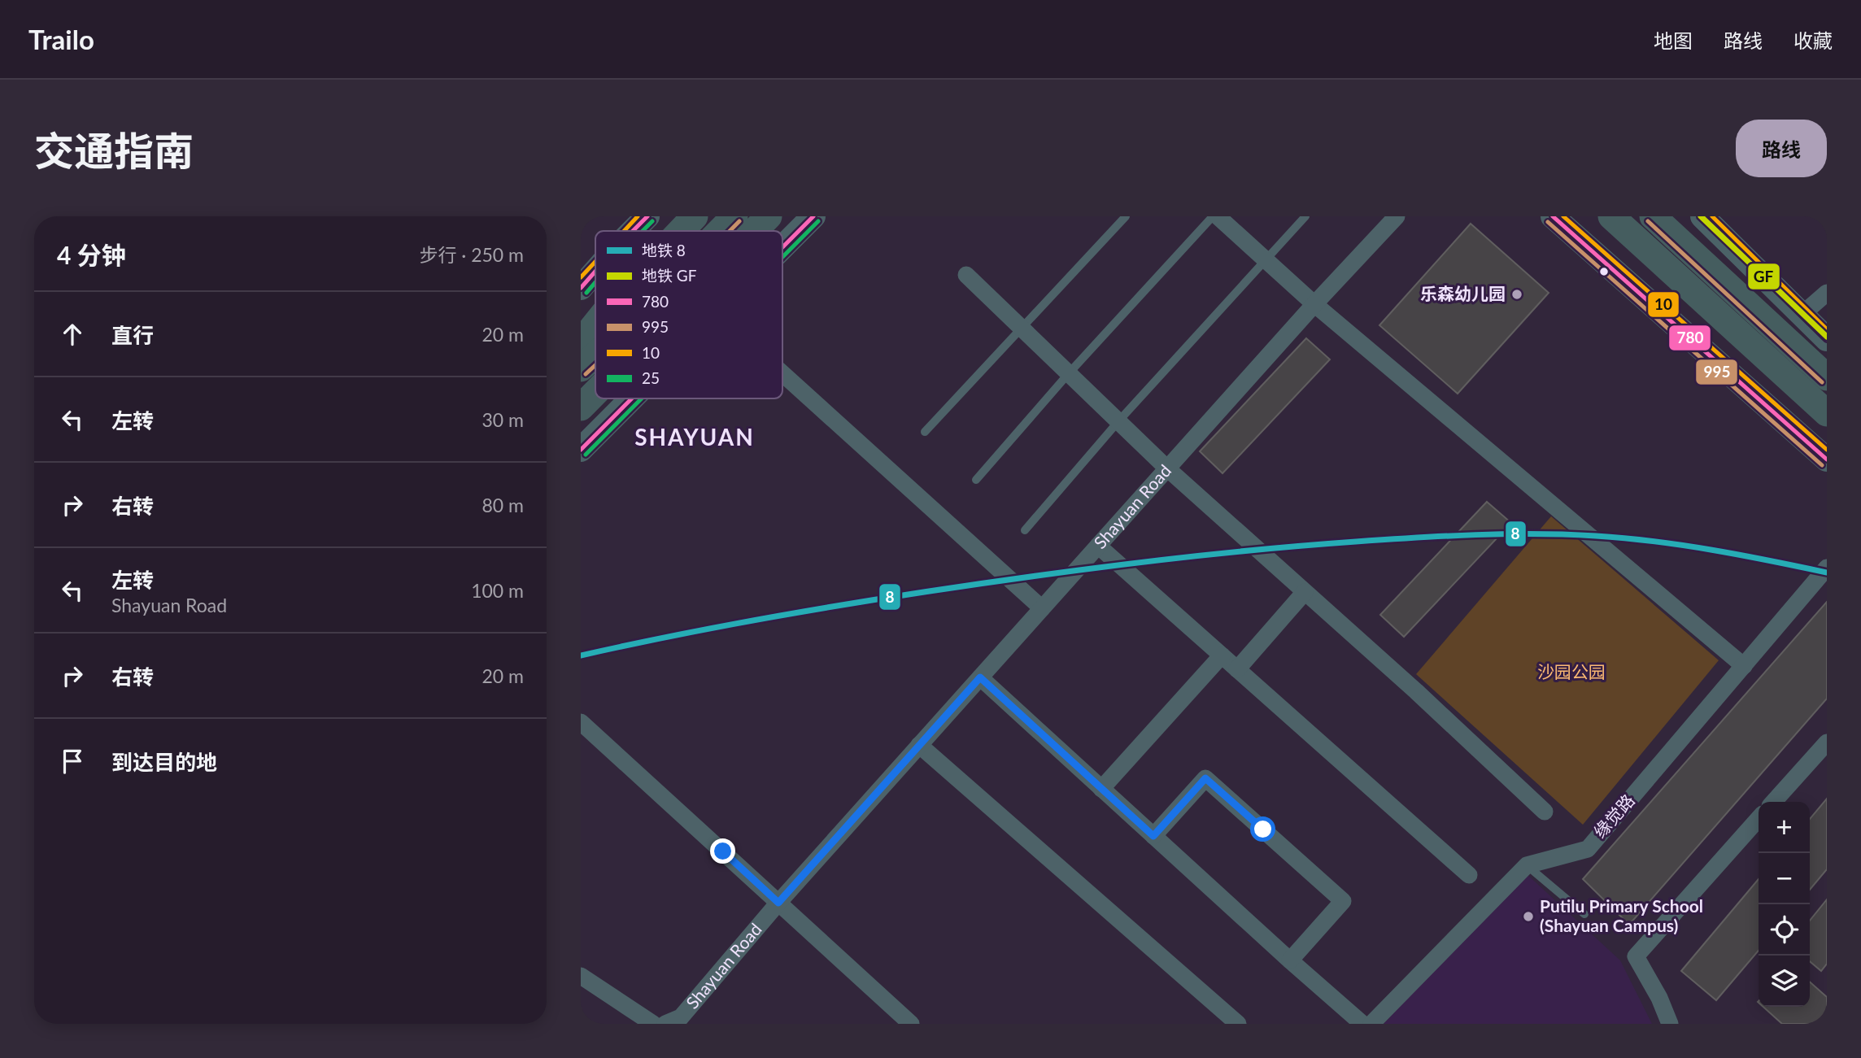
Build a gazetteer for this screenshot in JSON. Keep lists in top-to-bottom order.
{
  "streets": {
    "street": ["Shayuan Road", "缘觉路"]
  },
  "districts": ["SHAYUAN"],
  "parks": ["沙园公园"],
  "places": ["乐森幼儿园", "Putilu Primary School (Shayuan Campus)"],
  "lines": [
    "metro line GF",
    "transit line 780",
    "transit line 10",
    "transit line 995",
    "transit line 25",
    "metro line 8"
  ],
  "legend": [
    "地铁 8",
    "地铁 GF",
    "780",
    "995",
    "10",
    "25"
  ],
  "page": {
    "header": "Trailo",
    "nav": ["地图", "路线", "收藏"],
    "title": "交通指南",
    "buttons": "路线",
    "heading": ["4 分钟", "步行 · 250 m"],
    "list": [
      ["直行", "20 m"],
      ["左转", "30 m"],
      ["右转", "80 m"],
      ["左转", "Shayuan Road", "100 m"],
      ["右转", "20 m"],
      "到达目的地"
    ],
    "map_buttons": ["+", "−"]
  }
}
